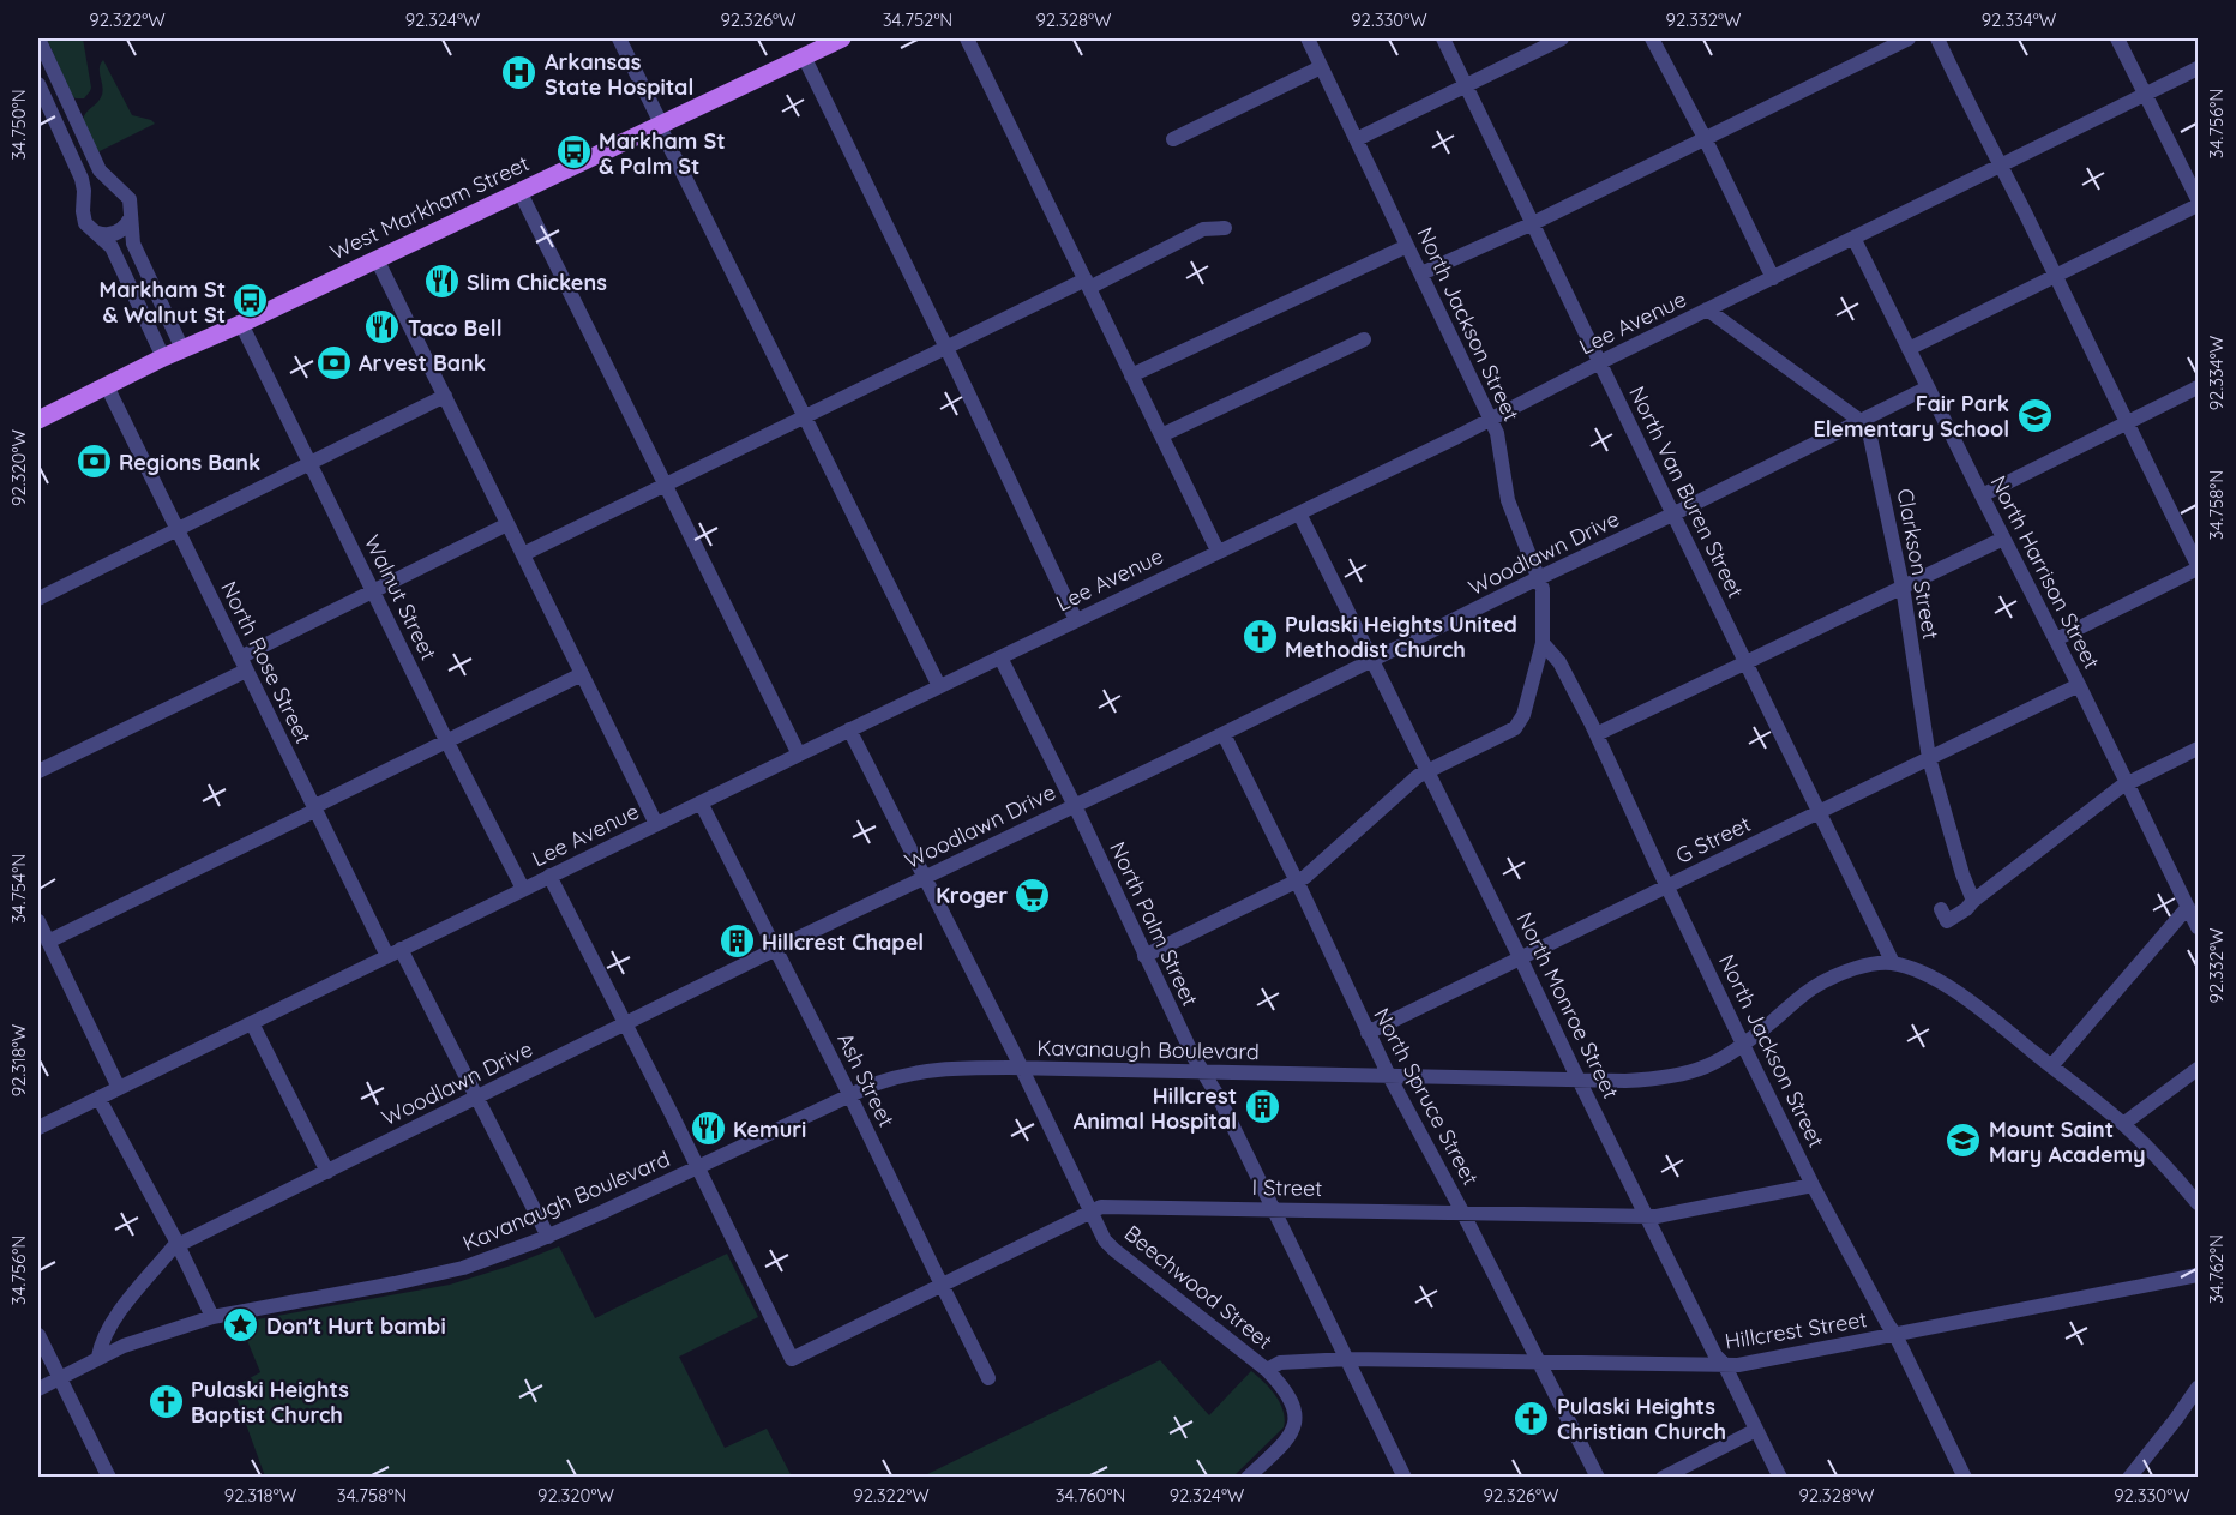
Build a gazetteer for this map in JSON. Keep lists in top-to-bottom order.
{
  "streets": {
    "main road": ["West Markham Street"],
    "street": [
      "Lee Avenue",
      "North Jackson Street",
      "North Van Buren Street",
      "Woodlawn Drive",
      "Clarkson Street",
      "North Harrison Street",
      "Walnut Street",
      "North Rose Street",
      "G Street",
      "North Palm Street",
      "North Monroe Street",
      "Kavanaugh Boulevard",
      "Ash Street",
      "North Spruce Street",
      "I Street",
      "Beechwood Street",
      "Hillcrest Street"
    ]
  },
  "crossings": [
    ["West Markham Street", "Walnut Street"],
    ["West Markham Street", "North Rose Street"],
    ["Lee Avenue", "North Jackson Street"],
    ["Lee Avenue", "North Van Buren Street"],
    ["Lee Avenue", "Clarkson Street"],
    ["Lee Avenue", "North Harrison Street"],
    ["Lee Avenue", "Walnut Street"],
    ["Lee Avenue", "North Rose Street"],
    ["Lee Avenue", "North Palm Street"],
    ["Lee Avenue", "North Monroe Street"],
    ["Lee Avenue", "Ash Street"],
    ["Lee Avenue", "Beechwood Street"],
    ["North Jackson Street", "Woodlawn Drive"],
    ["North Jackson Street", "G Street"],
    ["North Jackson Street", "North Palm Street"],
    ["North Jackson Street", "North Monroe Street"],
    ["North Jackson Street", "Kavanaugh Boulevard"],
    ["North Jackson Street", "North Spruce Street"],
    ["North Jackson Street", "I Street"],
    ["North Jackson Street", "Hillcrest Street"],
    ["North Van Buren Street", "Woodlawn Drive"],
    ["North Van Buren Street", "G Street"],
    ["North Van Buren Street", "Kavanaugh Boulevard"],
    ["Woodlawn Drive", "Clarkson Street"],
    ["Woodlawn Drive", "North Harrison Street"],
    ["Woodlawn Drive", "North Rose Street"],
    ["Woodlawn Drive", "North Palm Street"],
    ["Woodlawn Drive", "North Monroe Street"],
    ["Woodlawn Drive", "Kavanaugh Boulevard"],
    ["Woodlawn Drive", "Ash Street"],
    ["Woodlawn Drive", "North Spruce Street"],
    ["Woodlawn Drive", "Beechwood Street"],
    ["Clarkson Street", "G Street"],
    ["North Harrison Street", "G Street"],
    ["North Rose Street", "Kavanaugh Boulevard"],
    ["G Street", "North Monroe Street"],
    ["G Street", "North Spruce Street"],
    ["North Palm Street", "Kavanaugh Boulevard"],
    ["North Palm Street", "I Street"],
    ["North Palm Street", "Hillcrest Street"],
    ["North Monroe Street", "Kavanaugh Boulevard"],
    ["North Monroe Street", "I Street"],
    ["North Monroe Street", "Hillcrest Street"],
    ["Kavanaugh Boulevard", "Ash Street"],
    ["Kavanaugh Boulevard", "North Spruce Street"],
    ["Kavanaugh Boulevard", "I Street"],
    ["Kavanaugh Boulevard", "Beechwood Street"],
    ["Ash Street", "I Street"],
    ["North Spruce Street", "I Street"],
    ["North Spruce Street", "Hillcrest Street"],
    ["I Street", "Beechwood Street"],
    ["Beechwood Street", "Hillcrest Street"]
  ],
  "places": {
    "hospital": ["Arkansas State Hospital"],
    "bus stop": ["Markham St & Palm St", "Markham St & Walnut St"],
    "restaurant": ["Slim Chickens", "Taco Bell", "Kemuri"],
    "bank": ["Arvest Bank", "Regions Bank"],
    "school or university": ["Fair Park Elementary School", "Mount Saint Mary Academy"],
    "church": ["Pulaski Heights United Methodist Church", "Pulaski Heights Baptist Church", "Pulaski Heights Christian Church"],
    "supermarket": ["Kroger"],
    "building": ["Hillcrest Chapel", "Hillcrest Animal Hospital"],
    "place": ["Don't Hurt bambi"]
  },
  "coordinates": [
    "92.322°W",
    "92.324°W",
    "92.326°W",
    "34.752°N",
    "92.328°W",
    "92.330°W",
    "92.332°W",
    "92.334°W",
    "34.756°N",
    "34.750°N",
    "92.320°W",
    "34.758°N",
    "34.754°N",
    "92.318°W",
    "34.762°N",
    "34.760°N"
  ]
}
